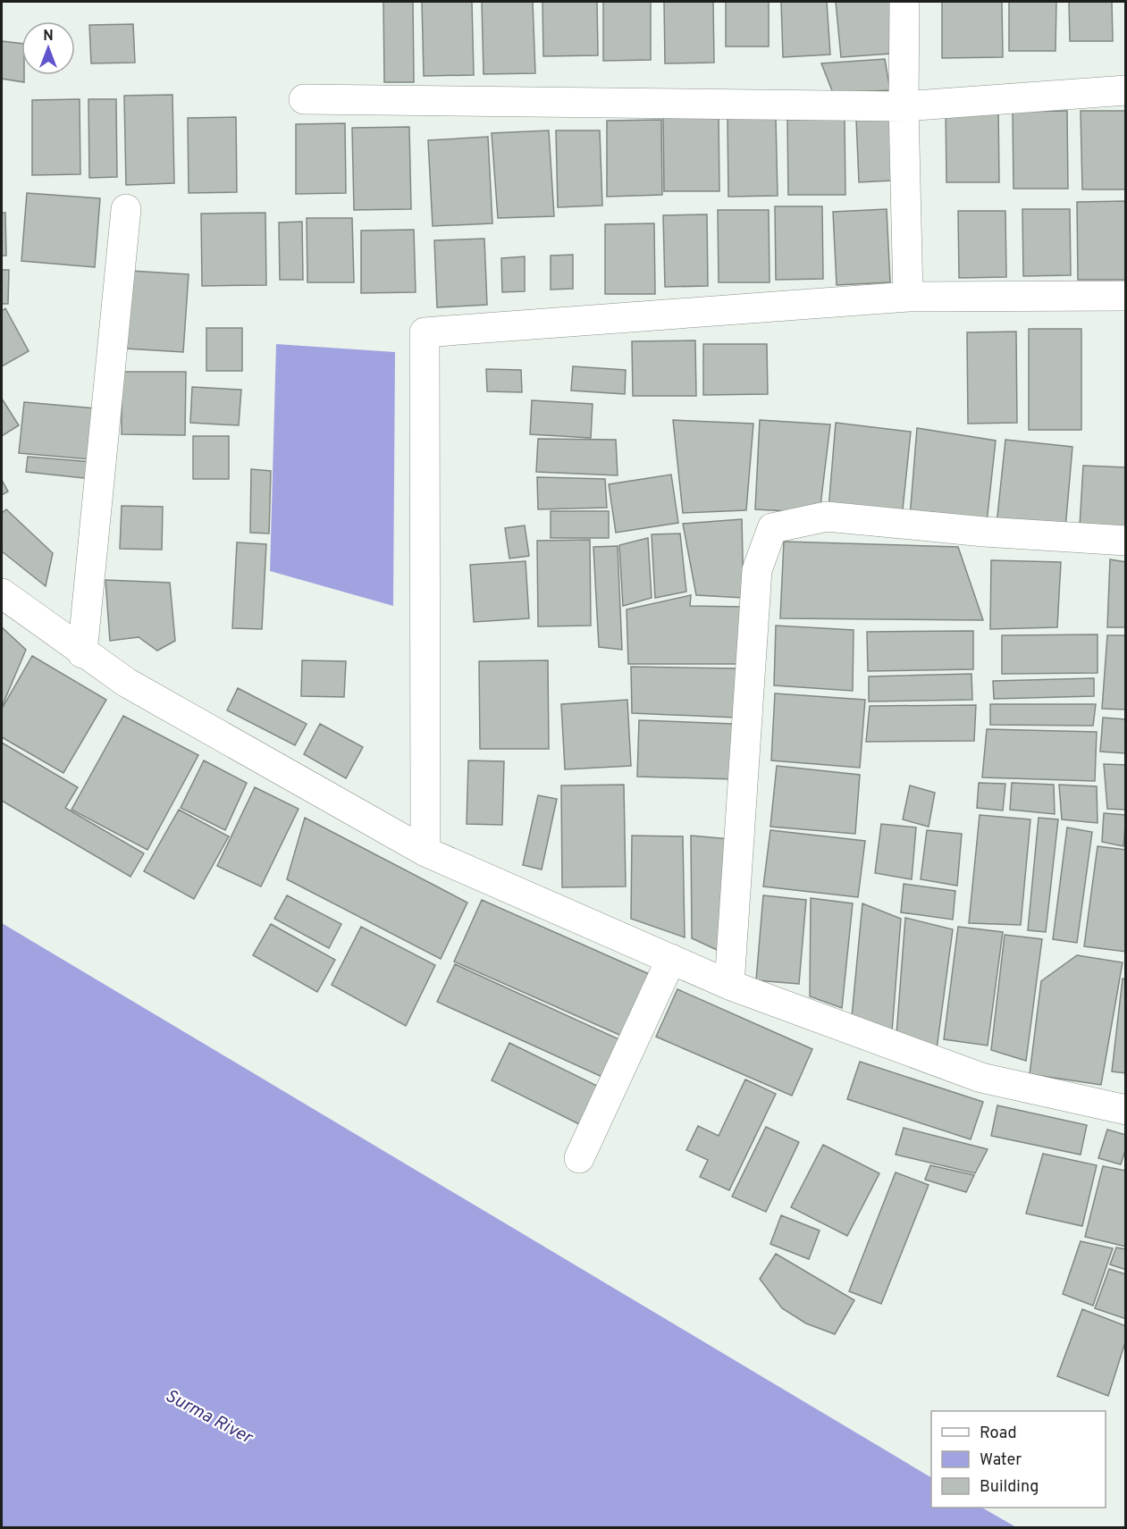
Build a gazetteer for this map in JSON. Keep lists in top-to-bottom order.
{
  "water": ["Surma River"],
  "legend": ["Road", "Water", "Building"],
  "north": "top"
}
